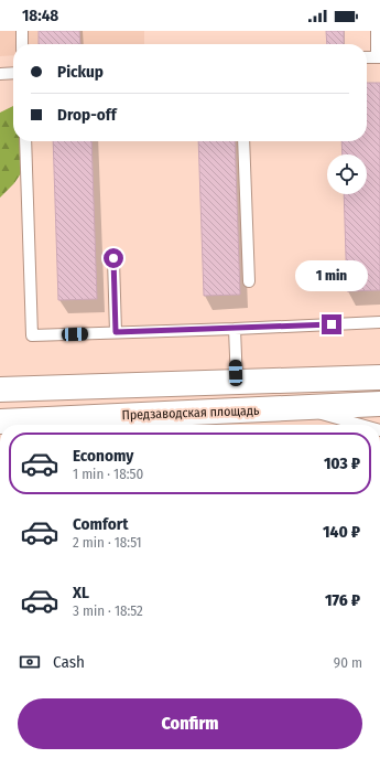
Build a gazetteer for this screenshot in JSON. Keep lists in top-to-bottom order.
{
  "streets": {
    "main road": ["Предзаводская площадь"]
  },
  "page": {
    "status": "18:48",
    "banner": ["Pickup", "Drop-off"],
    "bubble": "1 min",
    "list": [
      {
        "name": "Economy",
        "note": "1 min · 18:50",
        "value": "103 ₽"
      },
      {
        "name": "Comfort",
        "note": "2 min · 18:51",
        "value": "140 ₽"
      },
      {
        "name": "XL",
        "note": "3 min · 18:52",
        "value": "176 ₽"
      }
    ],
    "pay": ["Cash", "90 m"],
    "buttons": "Confirm"
  }
}
